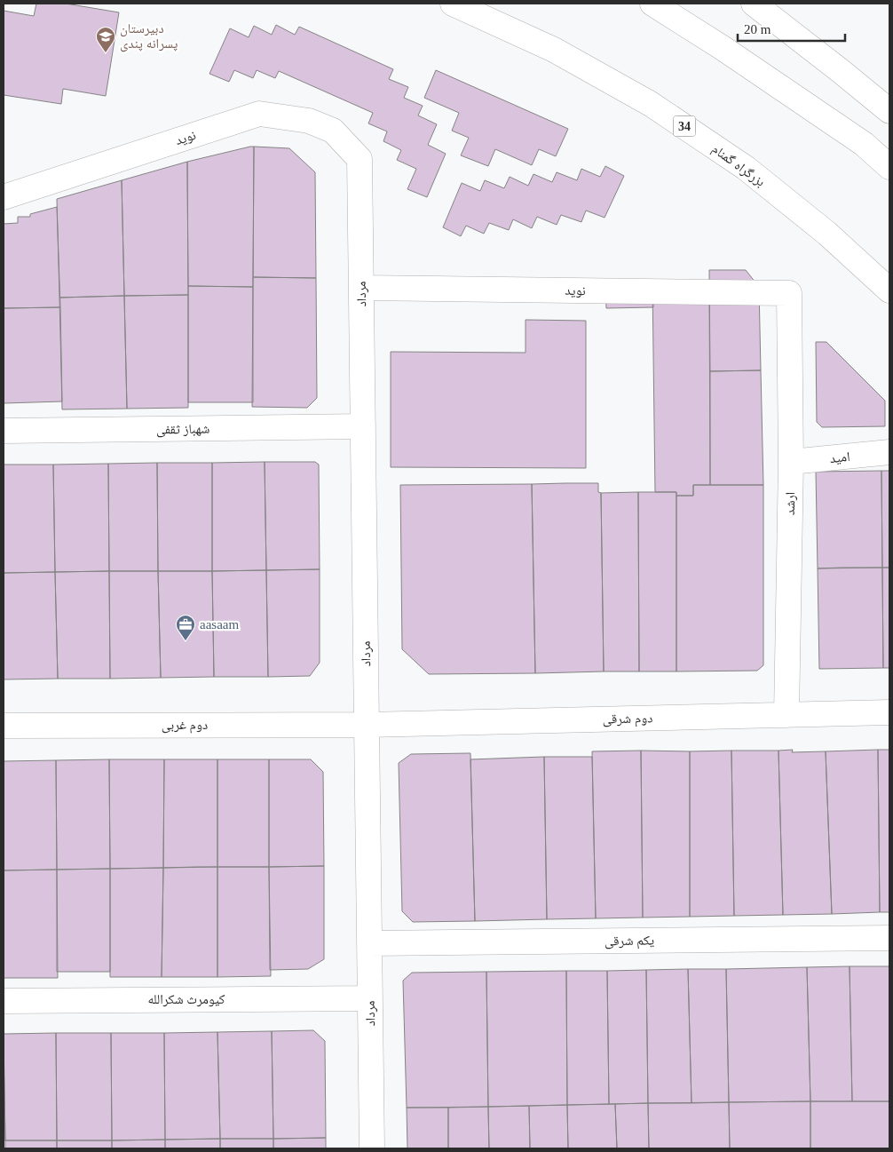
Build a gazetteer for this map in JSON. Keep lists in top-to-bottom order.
{
  "streets": {
    "main road": [
      "34",
      "نوید",
      "بزرگراه گمنام",
      "مرداد",
      "شهباز ثقفی",
      "امید",
      "ارشد",
      "دوم شرقی",
      "دوم غربی",
      "یکم شرقی",
      "کیومرث شکرالله"
    ]
  },
  "crossings": [
    ["نوید", "مرداد"],
    ["نوید", "ارشد"],
    ["مرداد", "شهباز ثقفی"],
    ["مرداد", "دوم شرقی"],
    ["مرداد", "دوم غربی"],
    ["مرداد", "یکم شرقی"],
    ["مرداد", "کیومرث شکرالله"],
    ["امید", "ارشد"],
    ["ارشد", "دوم شرقی"],
    ["دوم شرقی", "دوم غربی"]
  ],
  "places": {
    "school or university": ["دبیرستان پسرانه پندی"],
    "office": ["aasaam"]
  },
  "scale_bar": "20 m"
}
